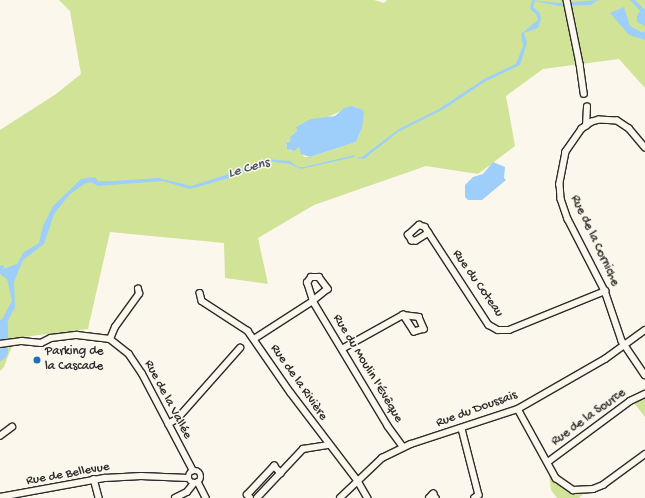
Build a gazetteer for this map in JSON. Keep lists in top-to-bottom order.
{
  "streets": {
    "street": [
      "Rue de la Corniche",
      "Rue du Coteau",
      "Rue du Moulin l'Évêque",
      "Rue de la Rivière",
      "Rue de la Vallée",
      "Rue du Doussais",
      "Rue de la Source",
      "Rue de Bellevue"
    ]
  },
  "crossings": [
    ["Rue de la Corniche", "Rue du Coteau"],
    ["Rue de la Corniche", "Rue du Doussais"],
    ["Rue du Moulin l'Évêque", "Rue de la Rivière"],
    ["Rue du Moulin l'Évêque", "Rue du Doussais"],
    ["Rue de la Rivière", "Rue du Doussais"]
  ],
  "water": ["Le Cens"],
  "places": ["Parking de la Cascade"]
}
